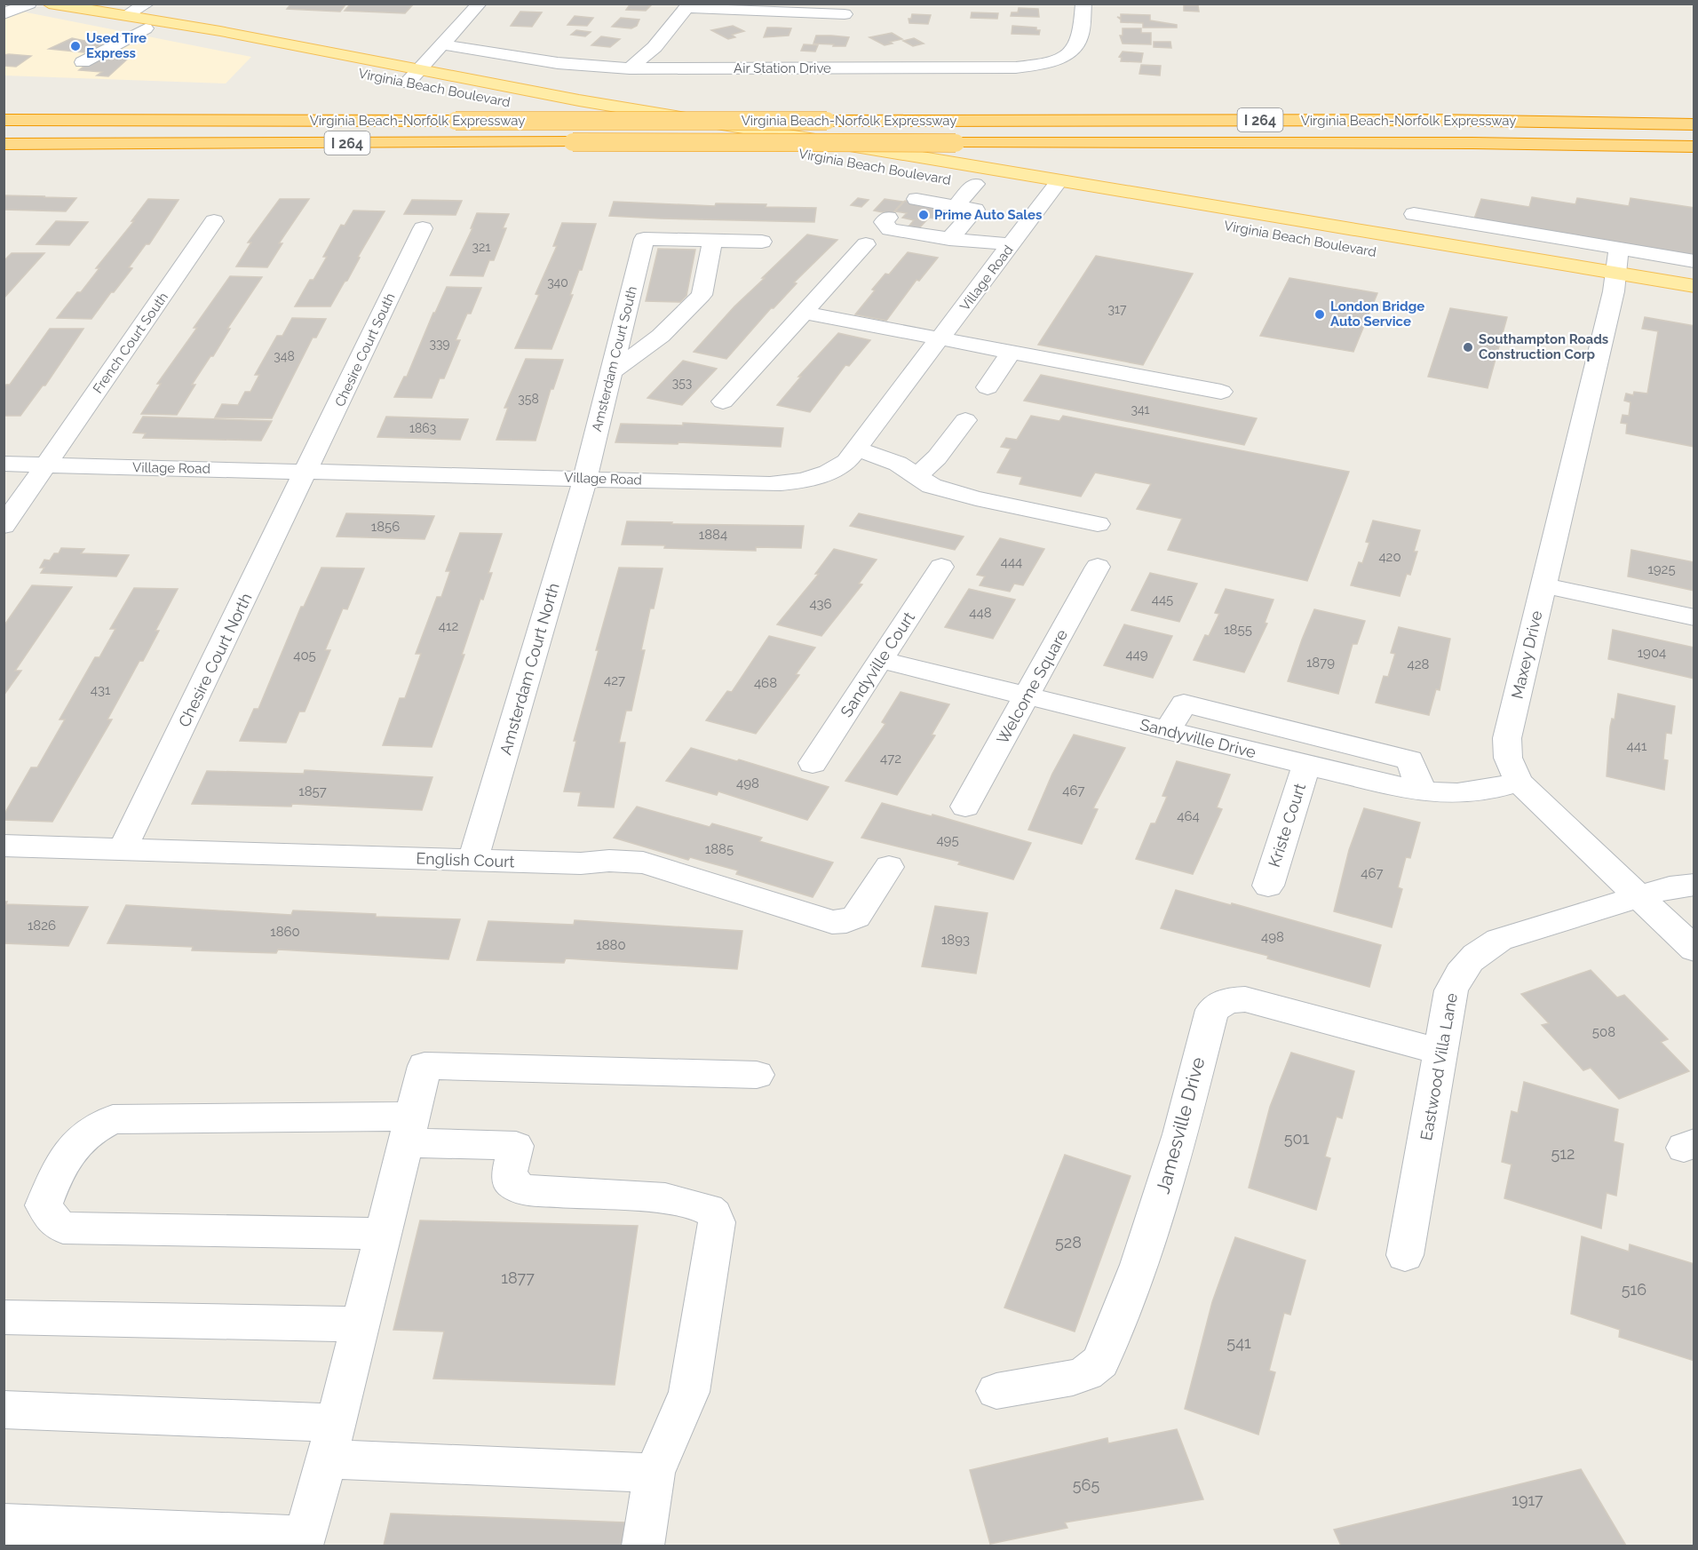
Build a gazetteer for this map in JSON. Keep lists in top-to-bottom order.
{
  "streets": {
    "highway": ["I 264", "Virginia Beach-Norfolk Expressway"],
    "main road": ["Virginia Beach Boulevard"],
    "street": [
      "Air Station Drive",
      "Village Road",
      "French Court South",
      "Chesire Court South",
      "Amsterdam Court South",
      "Maxey Drive",
      "Chesire Court North",
      "Sandyville Court",
      "Amsterdam Court North",
      "Welcome Square",
      "Sandyville Drive",
      "Kriste Court",
      "English Court",
      "Eastwood Villa Lane",
      "Jamesville Drive"
    ]
  },
  "crossings": [
    ["Virginia Beach Boulevard", "Village Road"],
    ["Virginia Beach Boulevard", "Maxey Drive"],
    ["Village Road", "French Court South"],
    ["Village Road", "Chesire Court South"],
    ["Village Road", "Amsterdam Court South"],
    ["Village Road", "Chesire Court North"],
    ["Village Road", "Amsterdam Court North"],
    ["Chesire Court South", "Chesire Court North"],
    ["Amsterdam Court South", "Amsterdam Court North"],
    ["Maxey Drive", "Sandyville Drive"],
    ["Maxey Drive", "Eastwood Villa Lane"],
    ["Chesire Court North", "English Court"],
    ["Sandyville Court", "Sandyville Drive"],
    ["Amsterdam Court North", "English Court"],
    ["Welcome Square", "Sandyville Drive"],
    ["Sandyville Drive", "Kriste Court"],
    ["Eastwood Villa Lane", "Jamesville Drive"]
  ],
  "places": [
    "Used Tire Express",
    "Prime Auto Sales",
    "London Bridge Auto Service",
    "Southampton Roads Construction Corp"
  ],
  "house_numbers": [
    "321",
    "340",
    "317",
    "339",
    "348",
    "353",
    "358",
    "341",
    "1863",
    "1856",
    "1884",
    "420",
    "444",
    "1925",
    "445",
    "436",
    "448",
    "412",
    "1855",
    "1904",
    "449",
    "405",
    "1879",
    "428",
    "427",
    "468",
    "431",
    "441",
    "472",
    "498",
    "467",
    "1857",
    "464",
    "495",
    "1885",
    "467",
    "1826",
    "1860",
    "498",
    "1893",
    "1880",
    "508",
    "501",
    "512",
    "528",
    "1877",
    "516",
    "541",
    "565",
    "1917"
  ]
}
